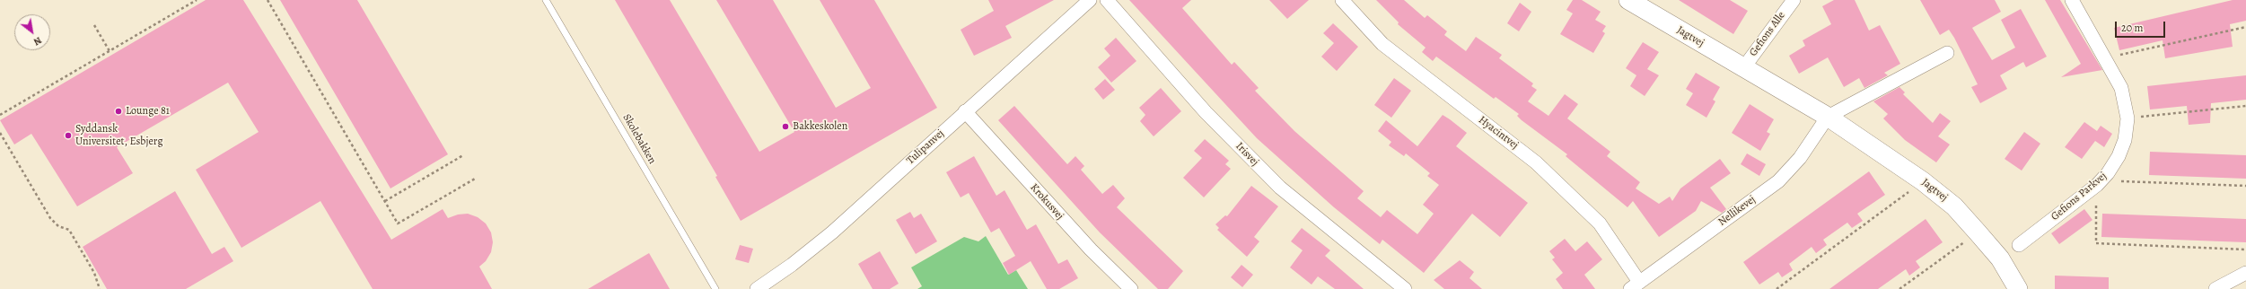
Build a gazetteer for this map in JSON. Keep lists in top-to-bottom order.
{
  "streets": {
    "street": [
      "Gefions Alle",
      "Jagtvej",
      "Hyacintvej",
      "Tulipanvej",
      "Irisvej",
      "Gefions Parkvej",
      "Krokusvej",
      "Nellikevej"
    ],
    "lane": ["Skolebakken"]
  },
  "crossings": [
    ["Gefions Alle", "Jagtvej"],
    ["Jagtvej", "Nellikevej"],
    ["Hyacintvej", "Nellikevej"],
    ["Tulipanvej", "Krokusvej"]
  ],
  "places": ["Lounge 81", "Bakkeskolen", "Syddansk Universitet, Esbjerg"],
  "scale_bar": "20 m",
  "north": "bottom right"
}
